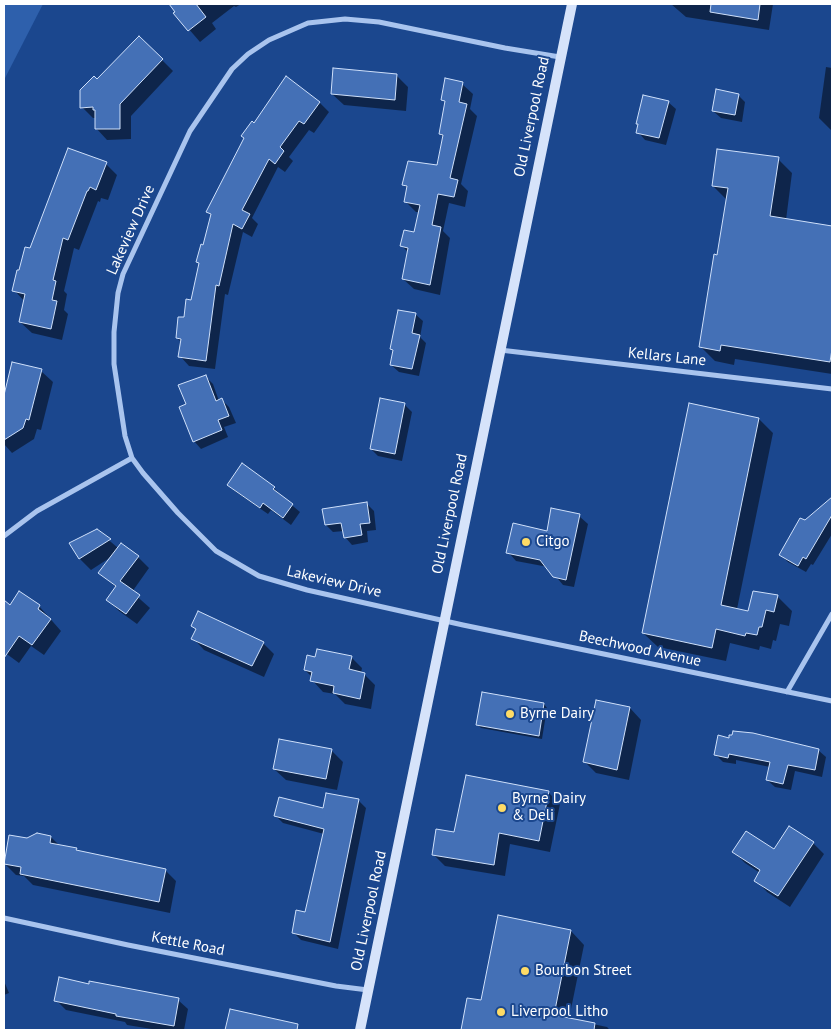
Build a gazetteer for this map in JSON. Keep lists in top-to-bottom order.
{
  "streets": {
    "main road": ["Old Liverpool Road"],
    "street": [
      "Lakeview Drive",
      "Kellars Lane",
      "Beechwood Avenue",
      "Kettle Road"
    ]
  },
  "crossings": [
    ["Old Liverpool Road", "Lakeview Drive"],
    ["Old Liverpool Road", "Kellars Lane"],
    ["Old Liverpool Road", "Beechwood Avenue"],
    ["Old Liverpool Road", "Kettle Road"],
    ["Lakeview Drive", "Beechwood Avenue"]
  ],
  "places": [
    "Citgo",
    "Byrne Dairy",
    "Byrne Dairy & Deli",
    "Bourbon Street",
    "Liverpool Litho"
  ]
}
